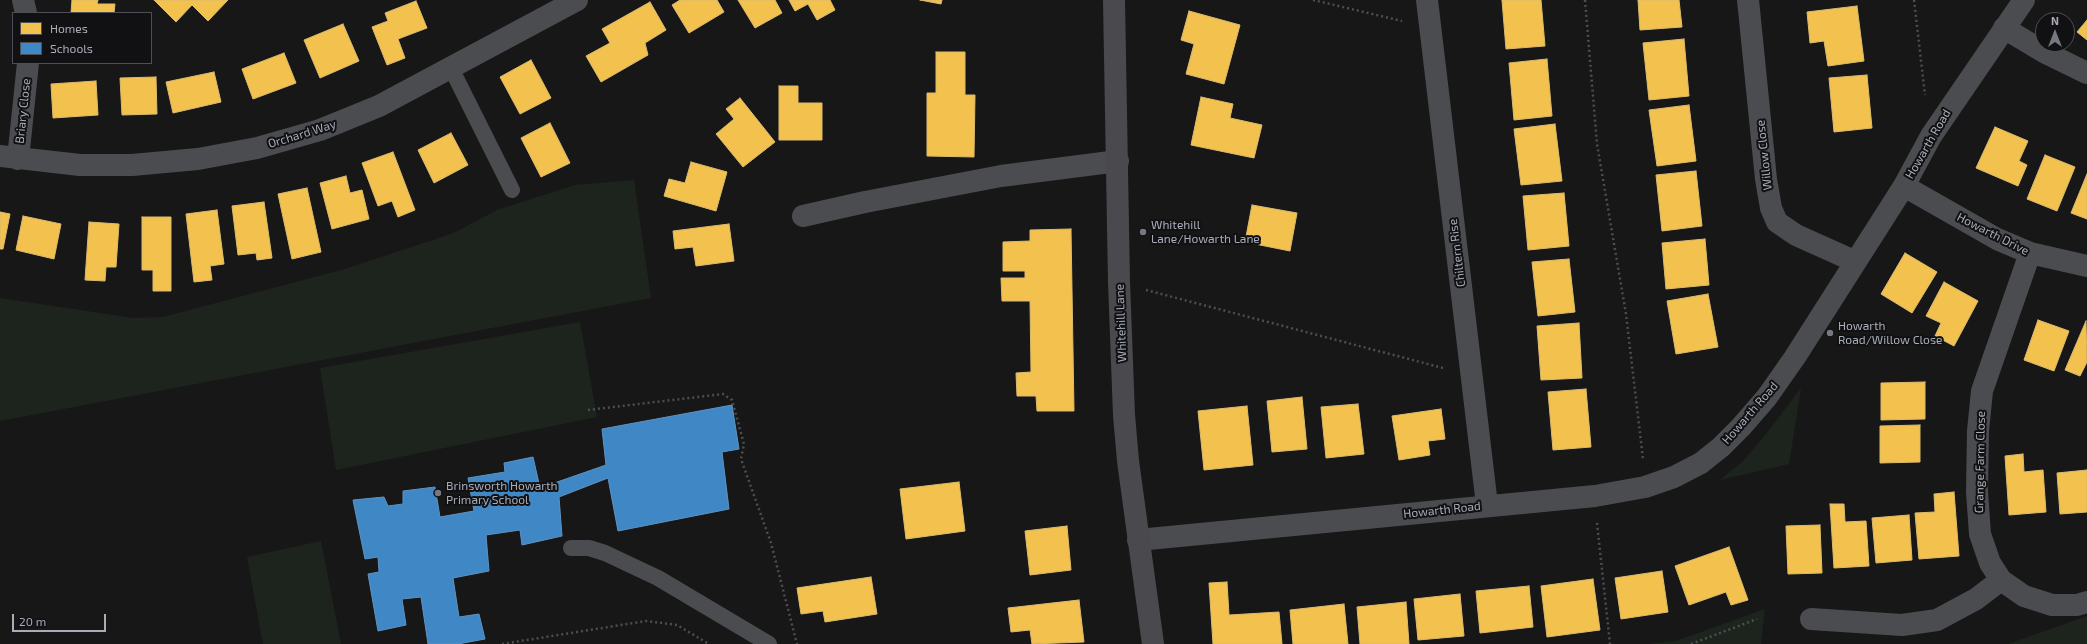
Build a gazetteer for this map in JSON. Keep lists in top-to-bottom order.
{
  "streets": {
    "main road": ["Whitehill Lane"],
    "street": [
      "Briary Close",
      "Orchard Way",
      "Howarth Road",
      "Willow Close",
      "Howarth Drive",
      "Chiltern Rise",
      "Grange Farm Close"
    ]
  },
  "crossings": [
    ["Briary Close", "Orchard Way"],
    ["Howarth Road", "Willow Close"],
    ["Howarth Road", "Howarth Drive"],
    ["Howarth Road", "Chiltern Rise"],
    ["Howarth Road", "Whitehill Lane"],
    ["Howarth Drive", "Grange Farm Close"]
  ],
  "places": ["Whitehill Lane/Howarth Lane", "Howarth Road/Willow Close", "Brinsworth Howarth Primary School"],
  "legend": ["Homes", "Schools"],
  "scale_bar": "20 m",
  "north": "top"
}
